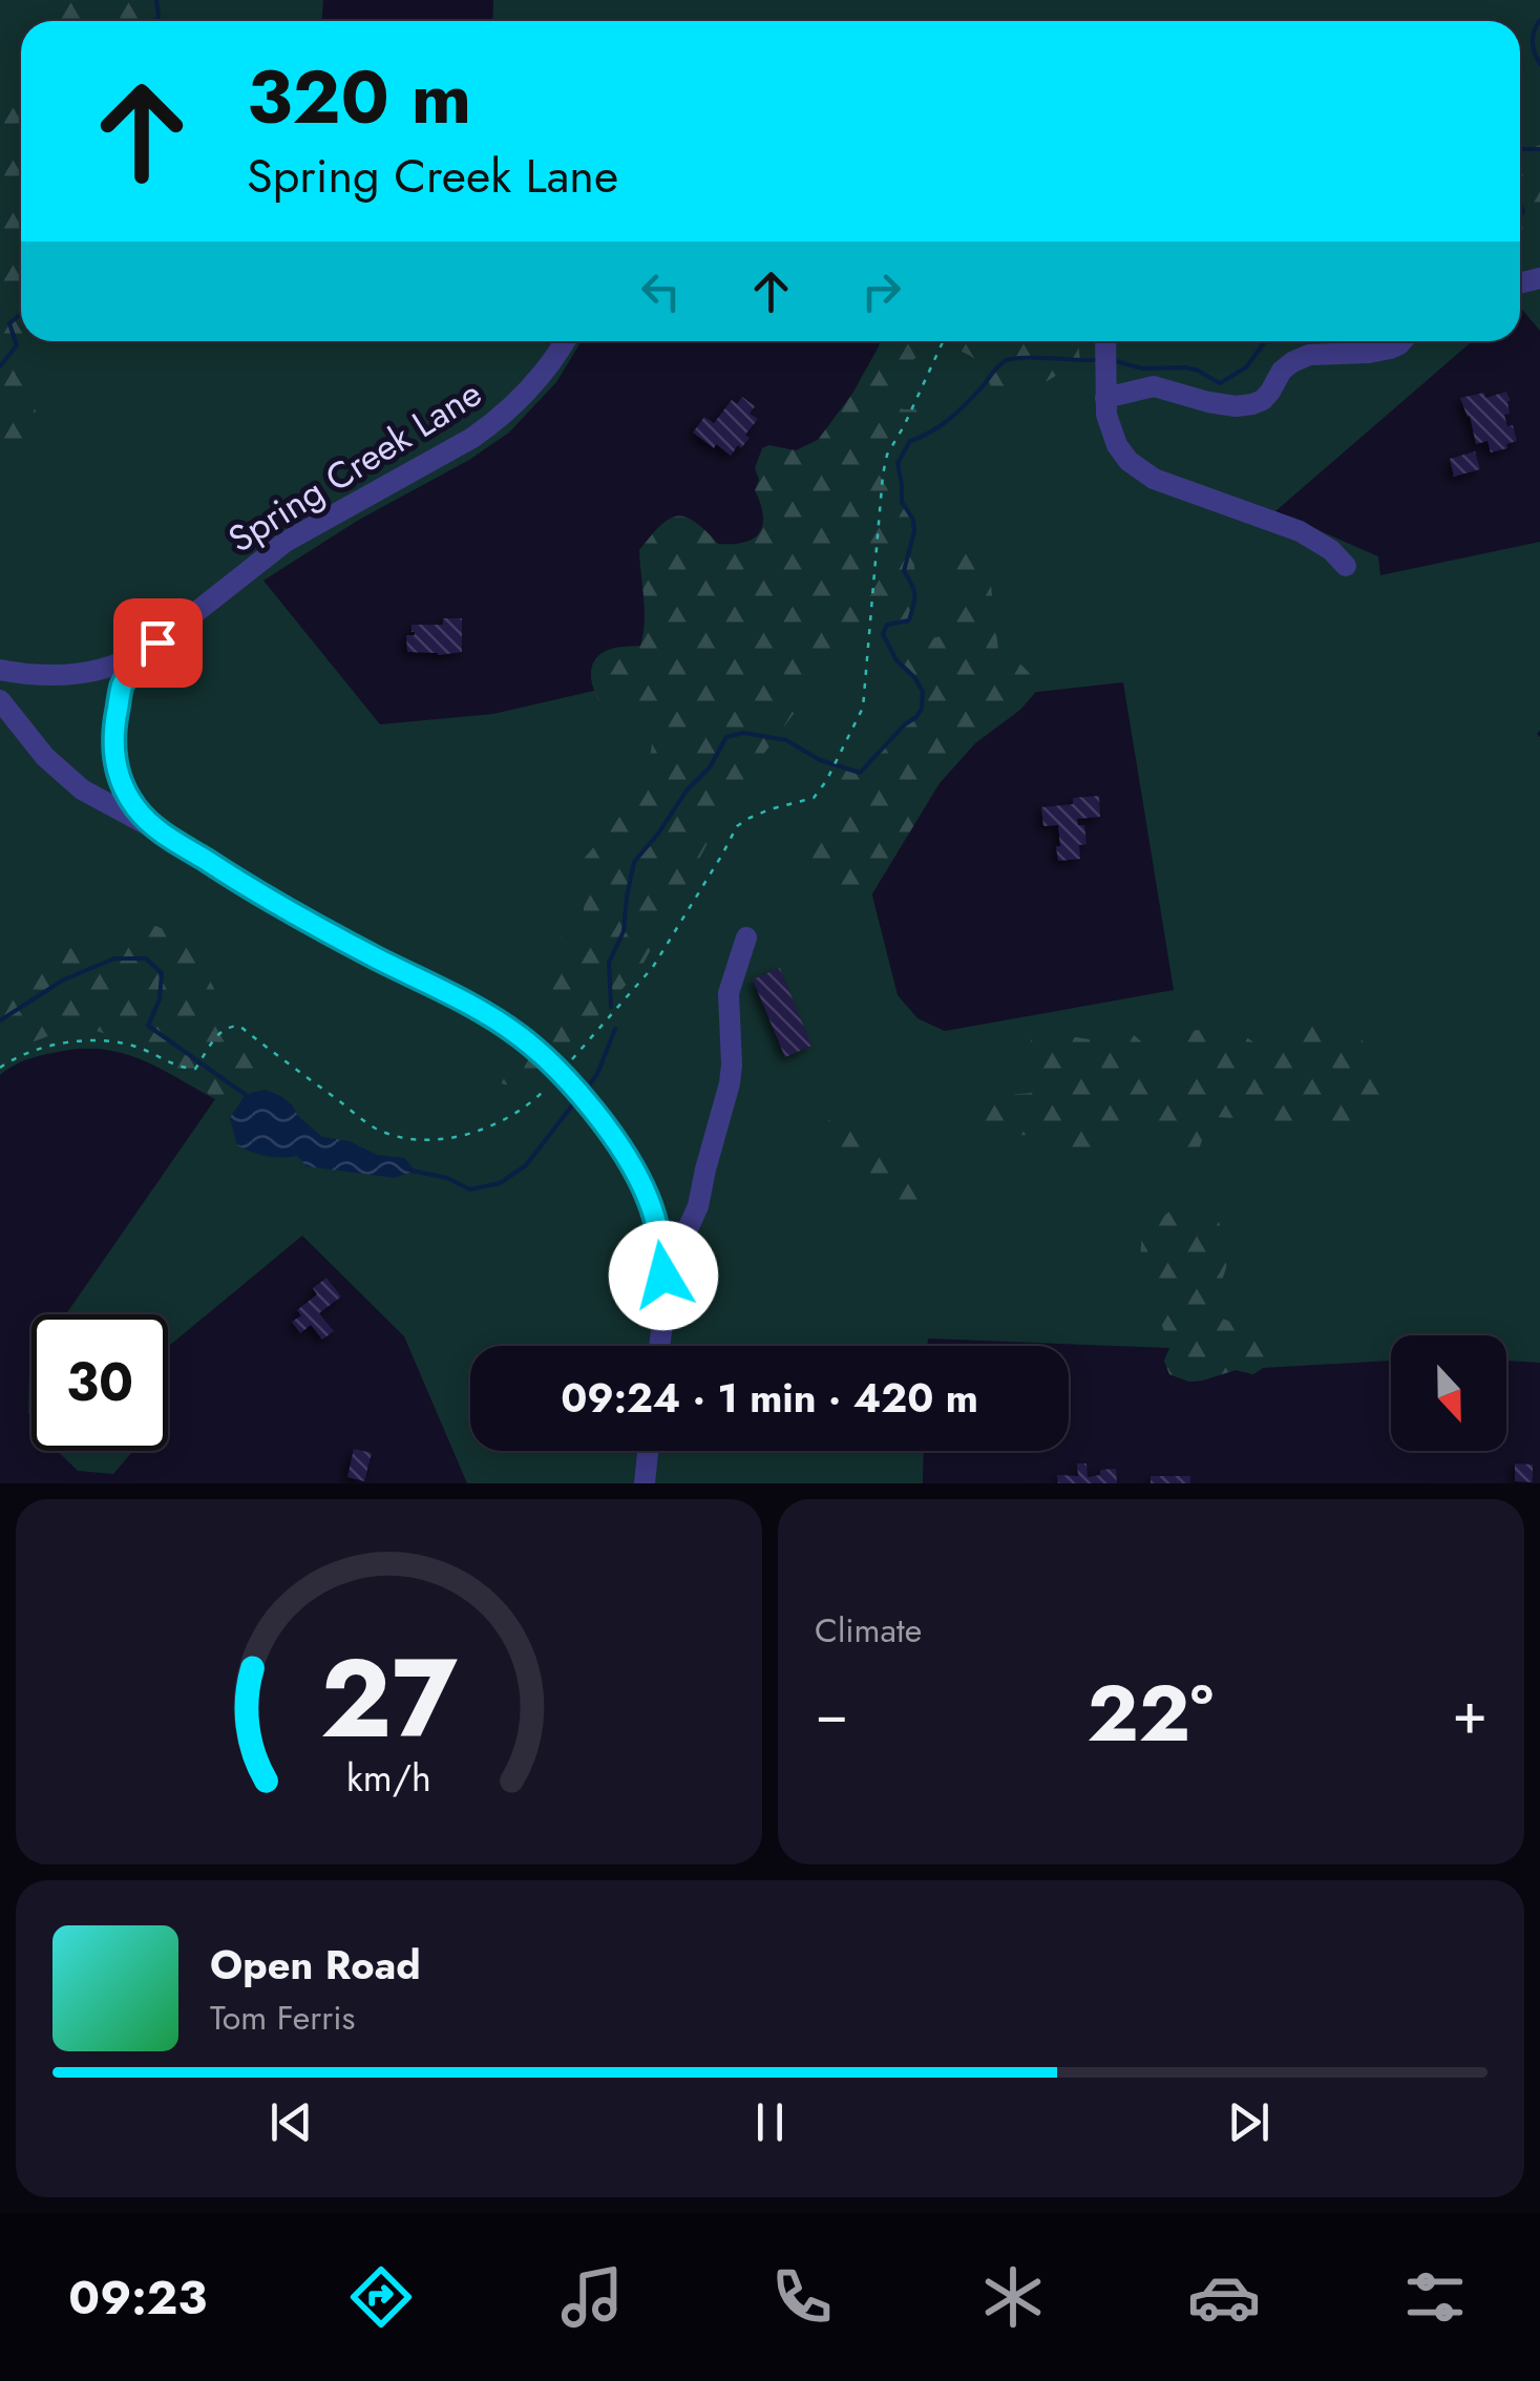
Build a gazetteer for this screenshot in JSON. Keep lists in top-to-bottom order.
{
  "streets": {
    "street": ["Spring Creek Lane"]
  },
  "north": "bottom",
  "page": {
    "turn": ["320 m", "Spring Creek Lane"],
    "limit": "30",
    "trip": "09:24 · 1 min · 420 m",
    "tile": "Climate",
    "heat": ["−", "22°", "+"],
    "song": ["Open Road", "Tom Ferris"],
    "tabs": "09:23",
    "gauge": ["27", "km/h"]
  }
}
